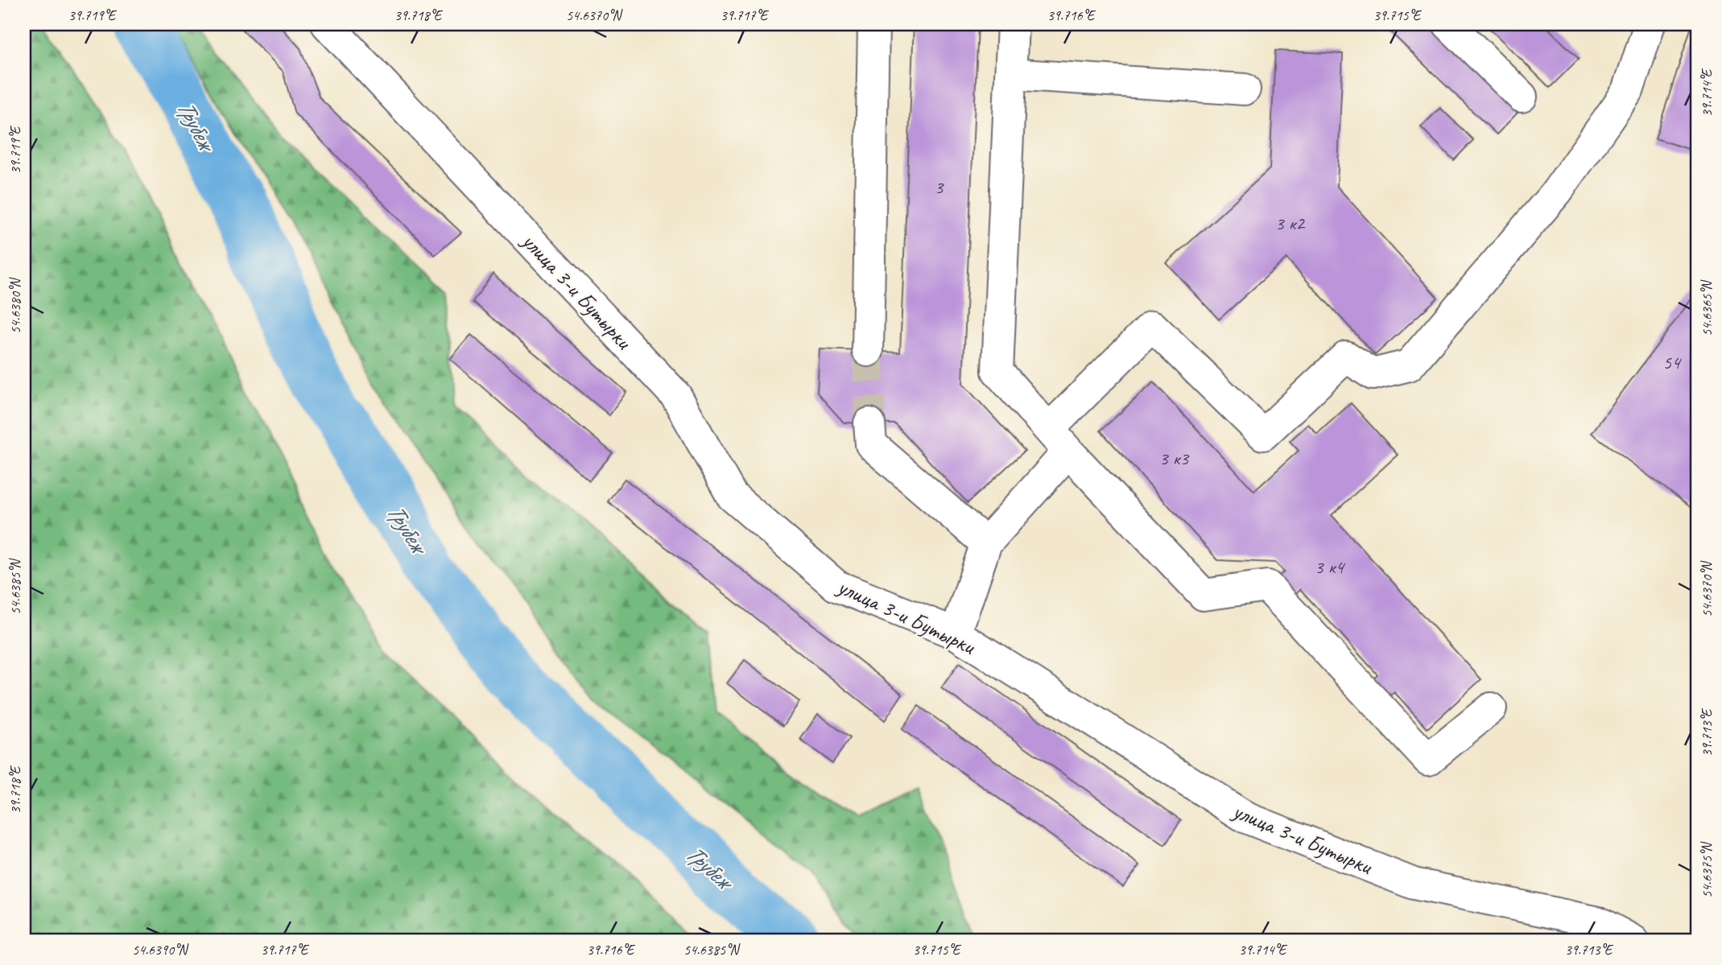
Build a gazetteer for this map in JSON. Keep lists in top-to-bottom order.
{
  "streets": {
    "street": ["улица 3-и Бутырки"]
  },
  "water": ["Трубеж"],
  "house_numbers": [
    "3",
    "3 к2",
    "54",
    "3 к3",
    "3 к4"
  ],
  "coordinates": [
    "39.719°E",
    "39.718°E",
    "54.6370°N",
    "39.717°E",
    "39.716°E",
    "39.715°E",
    "39.714°E",
    "54.6380°N",
    "54.6365°N",
    "54.6385°N",
    "39.713°E",
    "54.6375°N",
    "54.6390°N"
  ]
}
